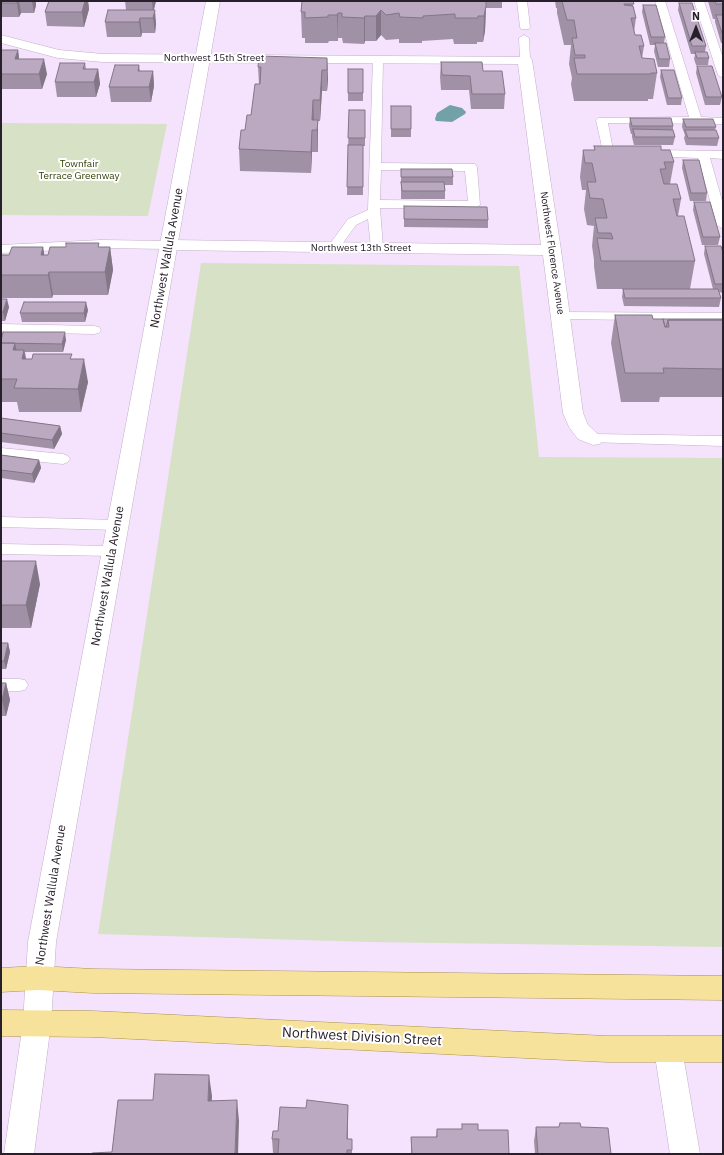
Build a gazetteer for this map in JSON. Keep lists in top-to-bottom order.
{
  "streets": {
    "main road": ["Northwest Division Street"],
    "street": [
      "Northwest 15th Street",
      "Northwest 13th Street",
      "Northwest Florence Avenue",
      "Northwest Wallula Avenue"
    ]
  },
  "crossings": [
    ["Northwest 15th Street", "Northwest Florence Avenue"],
    ["Northwest 15th Street", "Northwest Wallula Avenue"],
    ["Northwest 13th Street", "Northwest Florence Avenue"],
    ["Northwest 13th Street", "Northwest Wallula Avenue"],
    ["Northwest Wallula Avenue", "Northwest Division Street"]
  ],
  "parks": ["Townfair Terrace Greenway"],
  "north": "top"
}
